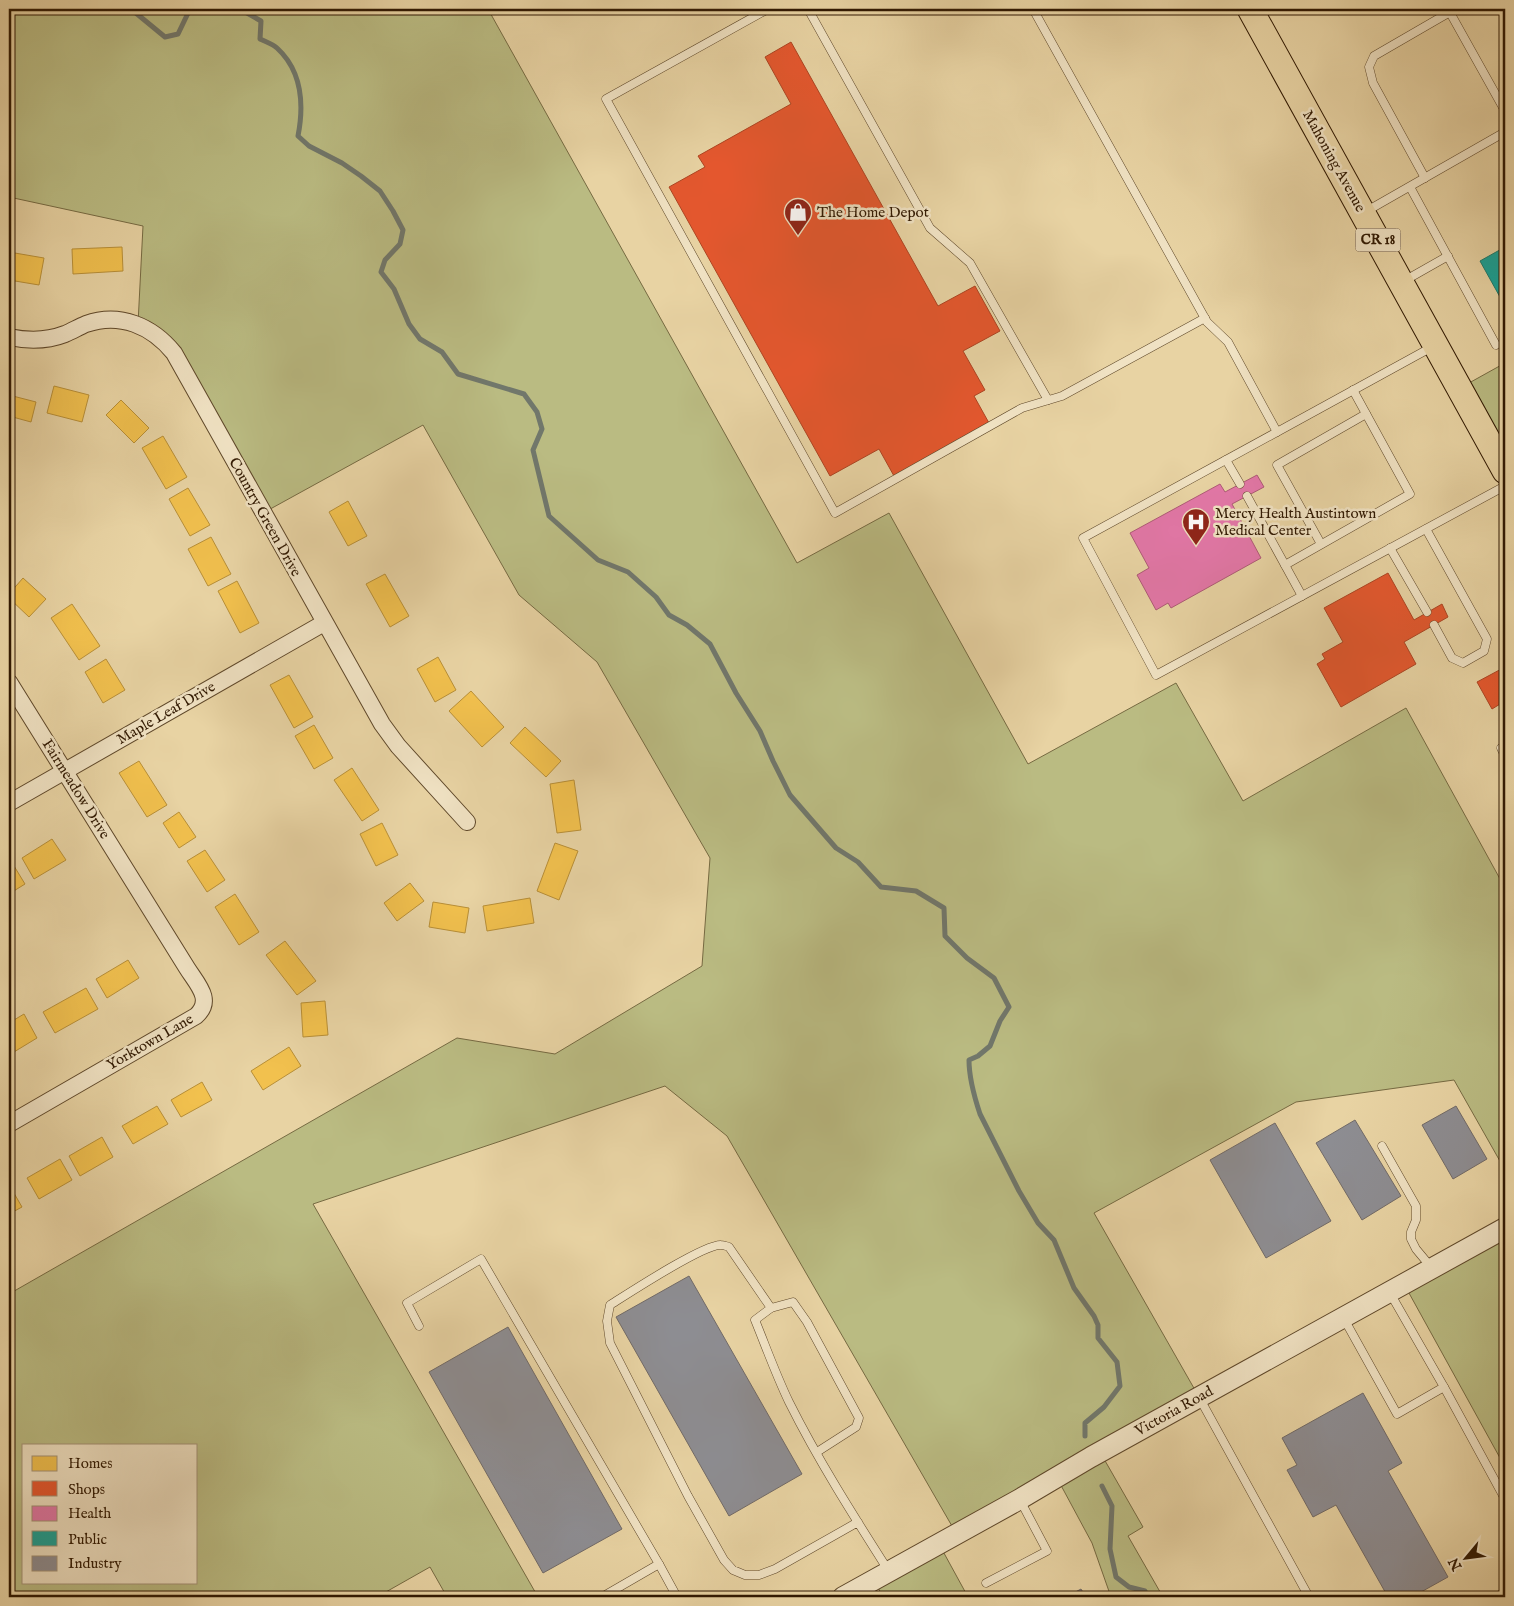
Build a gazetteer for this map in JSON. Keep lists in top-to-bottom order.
{
  "streets": {
    "main road": ["Mahoning Avenue", "CR 18"],
    "street": [
      "Country Green Drive",
      "Maple Leaf Drive",
      "Fairmeadow Drive",
      "Yorktown Lane",
      "Victoria Road"
    ]
  },
  "crossings": [
    ["Country Green Drive", "Maple Leaf Drive"],
    ["Maple Leaf Drive", "Fairmeadow Drive"],
    ["Fairmeadow Drive", "Yorktown Lane"]
  ],
  "places": {
    "shop": ["The Home Depot"],
    "hospital": ["Mercy Health Austintown Medical Center"]
  },
  "legend": [
    "Homes",
    "Shops",
    "Health",
    "Public",
    "Industry"
  ],
  "north": "bottom left"
}
